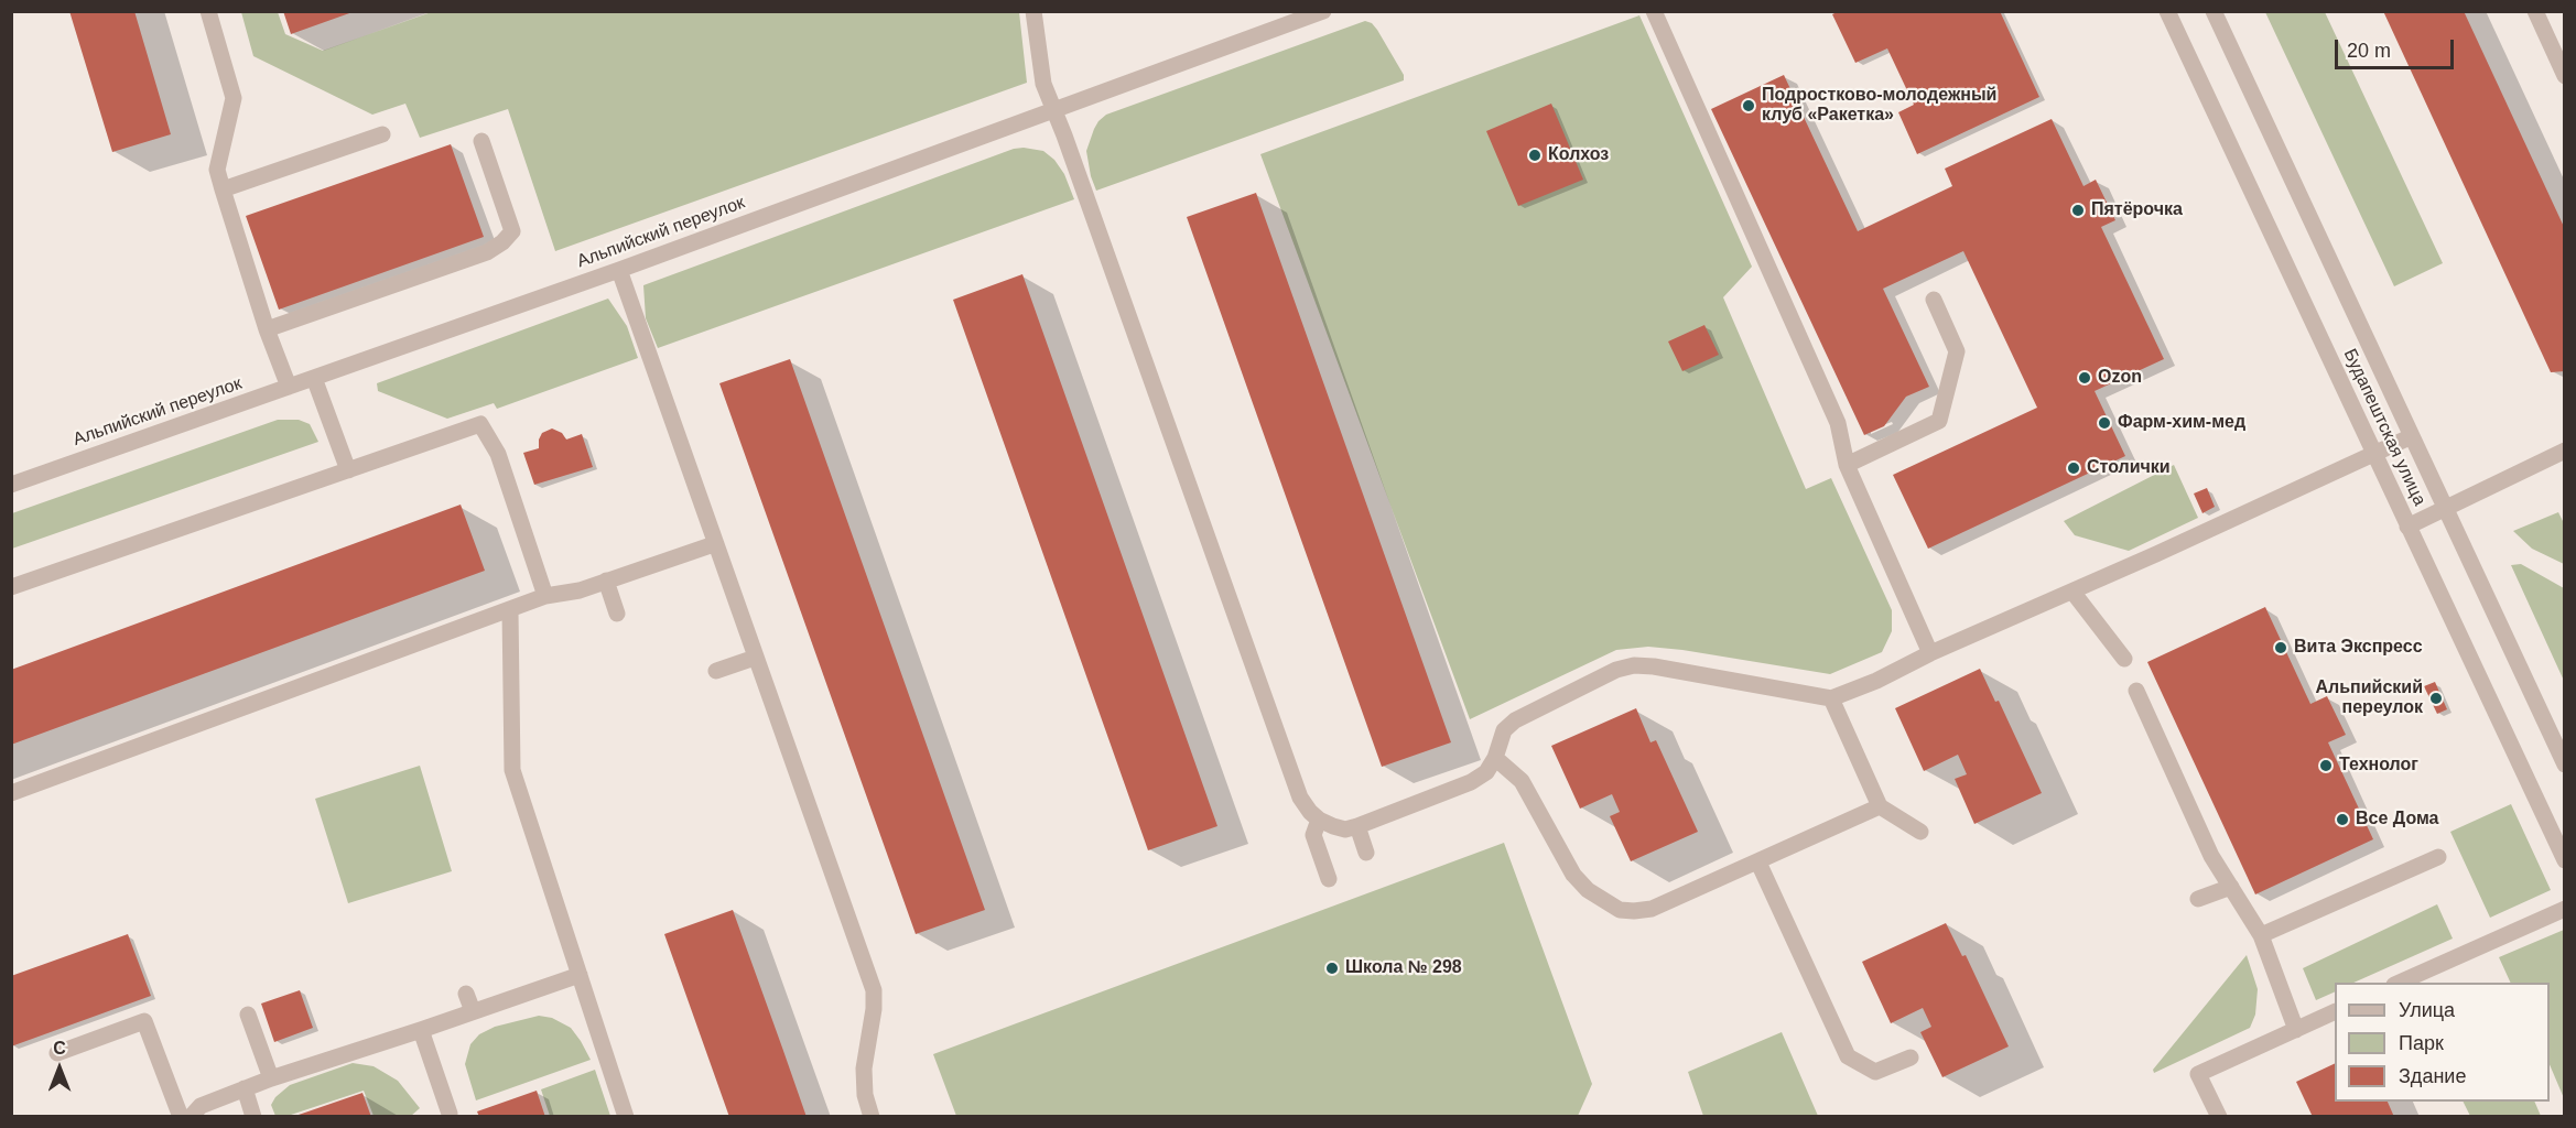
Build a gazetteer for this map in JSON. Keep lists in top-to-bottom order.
{
  "streets": {
    "street": ["Альпийский переулок", "Будапештская улица"]
  },
  "places": [
    "Подростково-молодежный клуб «Ракетка»",
    "Колхоз",
    "Пятёрочка",
    "Ozon",
    "Фарм-хим-мед",
    "Столички",
    "Вита Экспресс",
    "Альпийский переулок",
    "Технолог",
    "Все Дома",
    "Школа № 298"
  ],
  "legend": ["Улица", "Парк", "Здание"],
  "scale_bar": "20 m",
  "north": "top"
}
